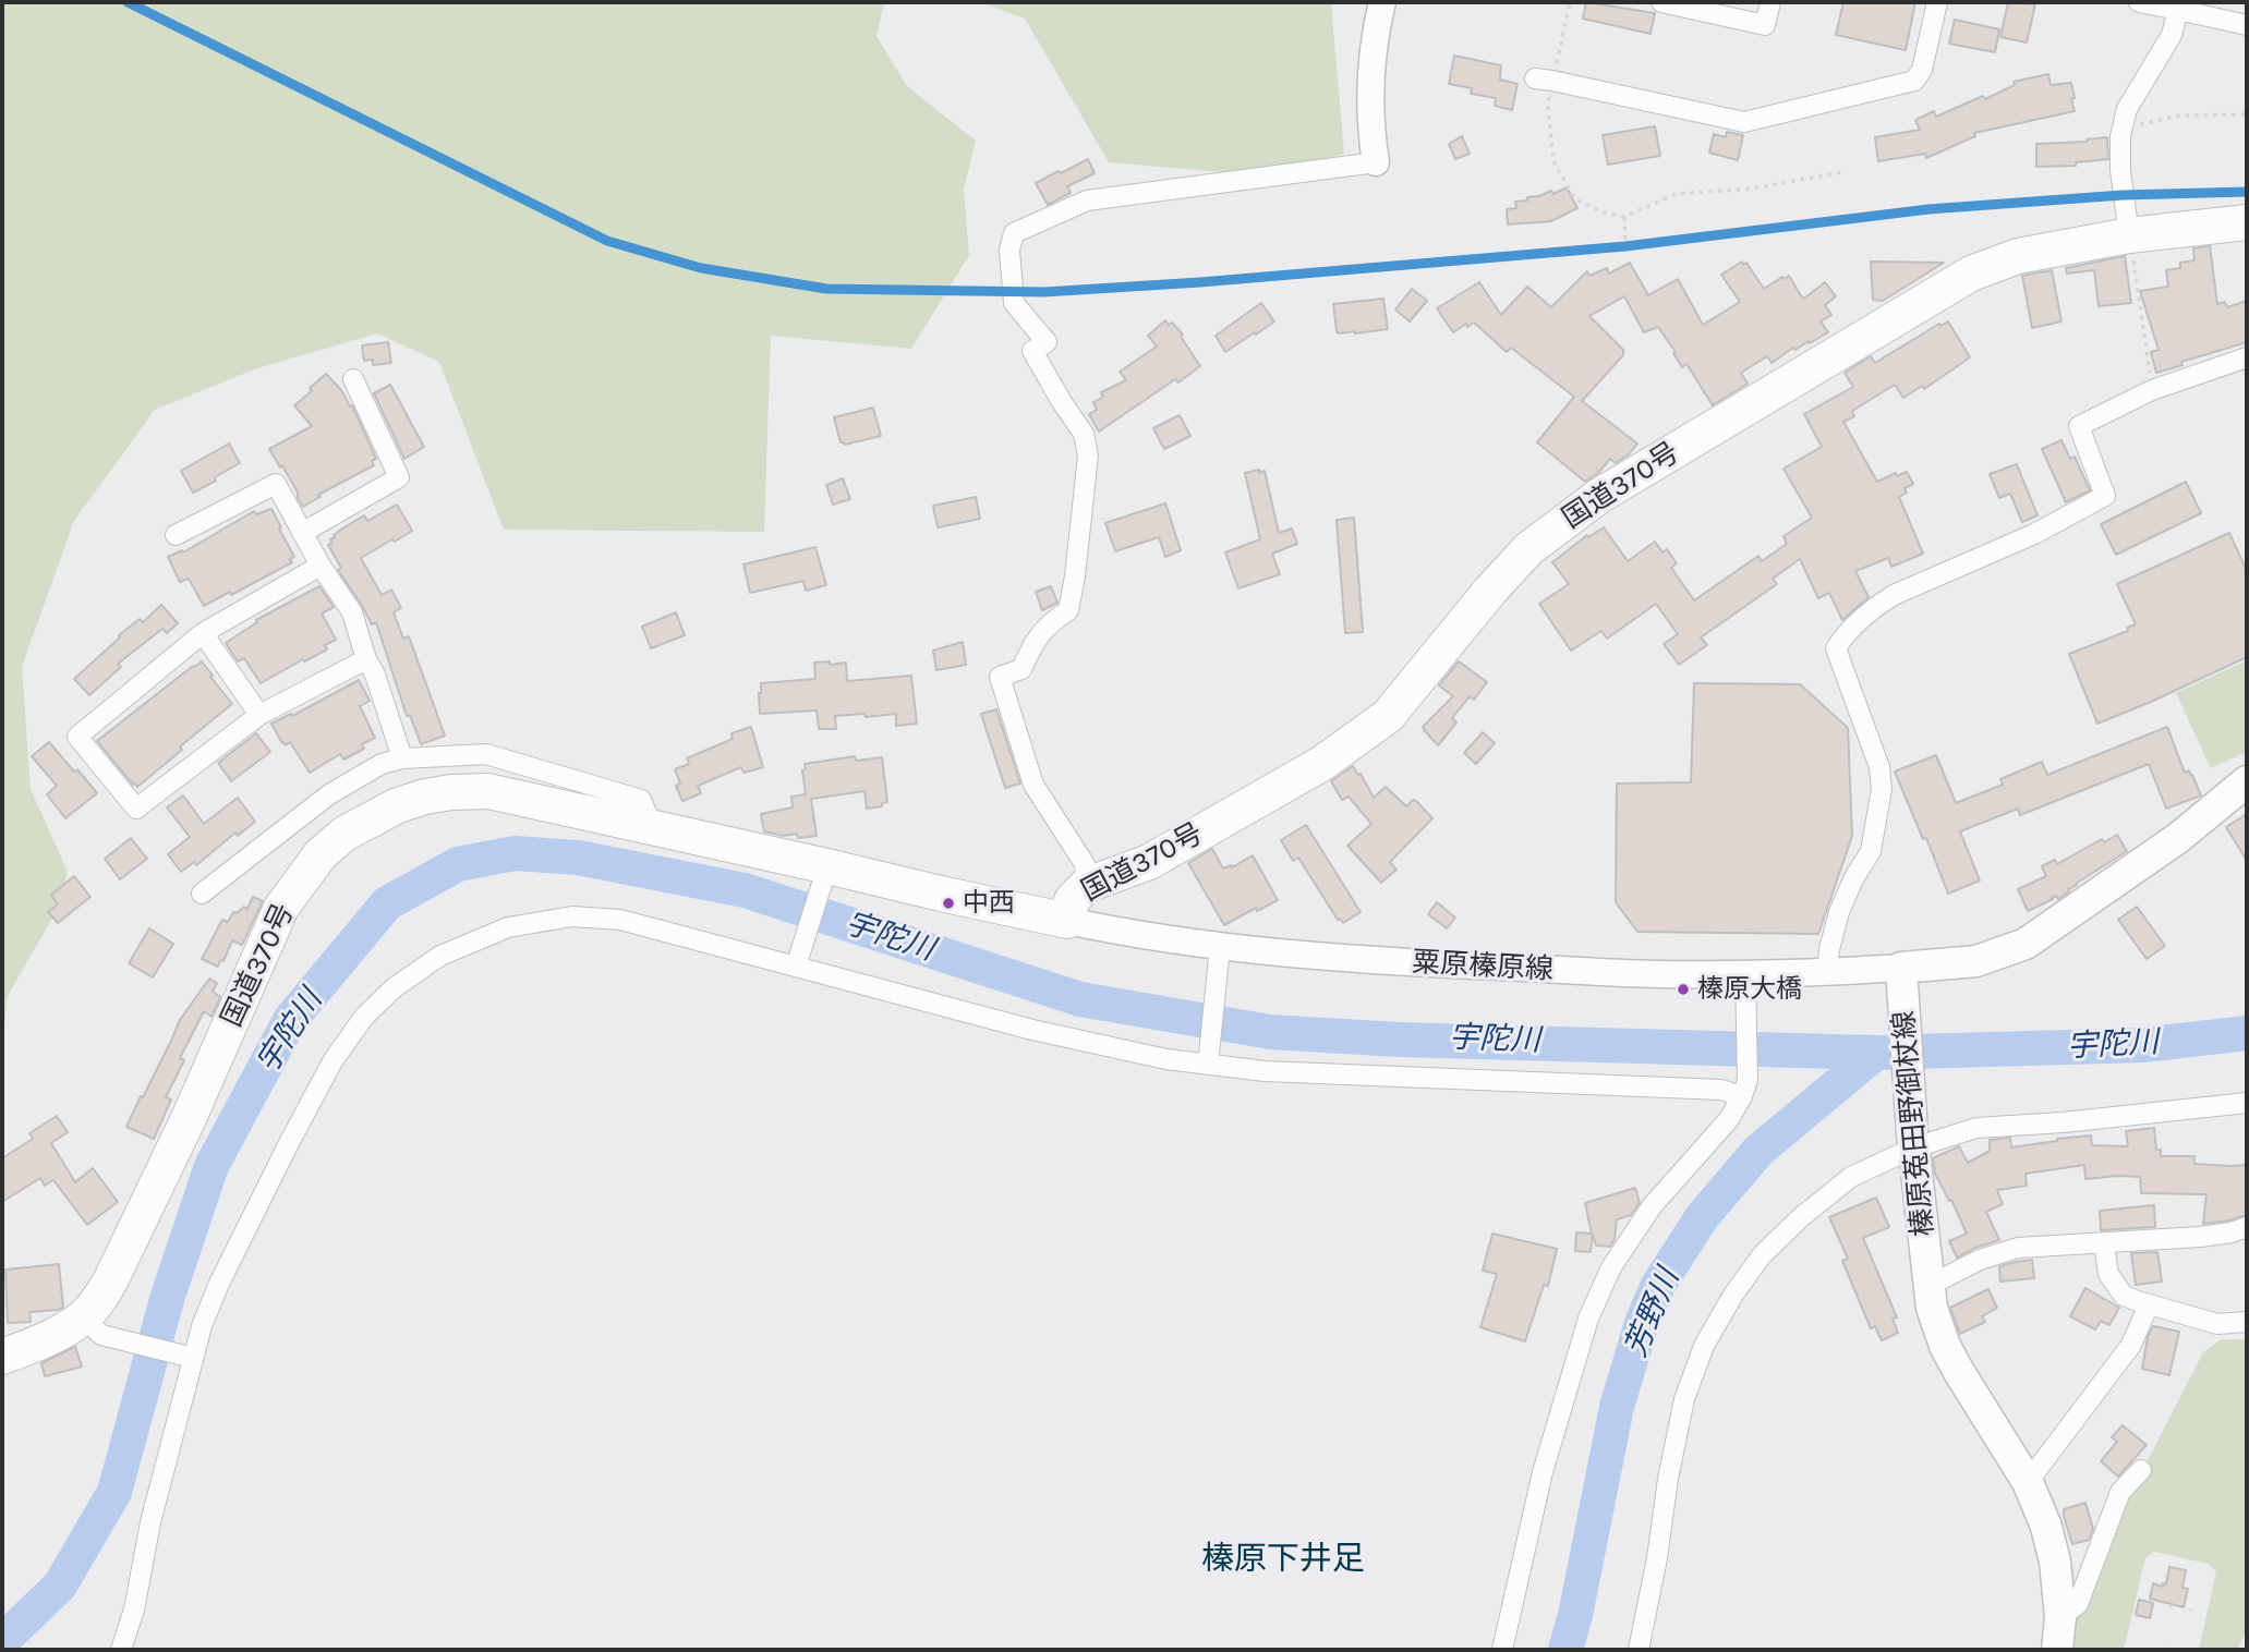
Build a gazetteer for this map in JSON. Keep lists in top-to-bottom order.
{
  "streets": {
    "highway": ["国道370号"],
    "main road": ["粟原榛原線", "榛原菟田野御杖線"]
  },
  "crossings": [
    ["国道370号", "粟原榛原線"],
    ["粟原榛原線", "榛原菟田野御杖線"]
  ],
  "districts": ["榛原下井足"],
  "water": ["宇陀川", "芳野川"],
  "places": ["中西", "榛原大橋"]
}
